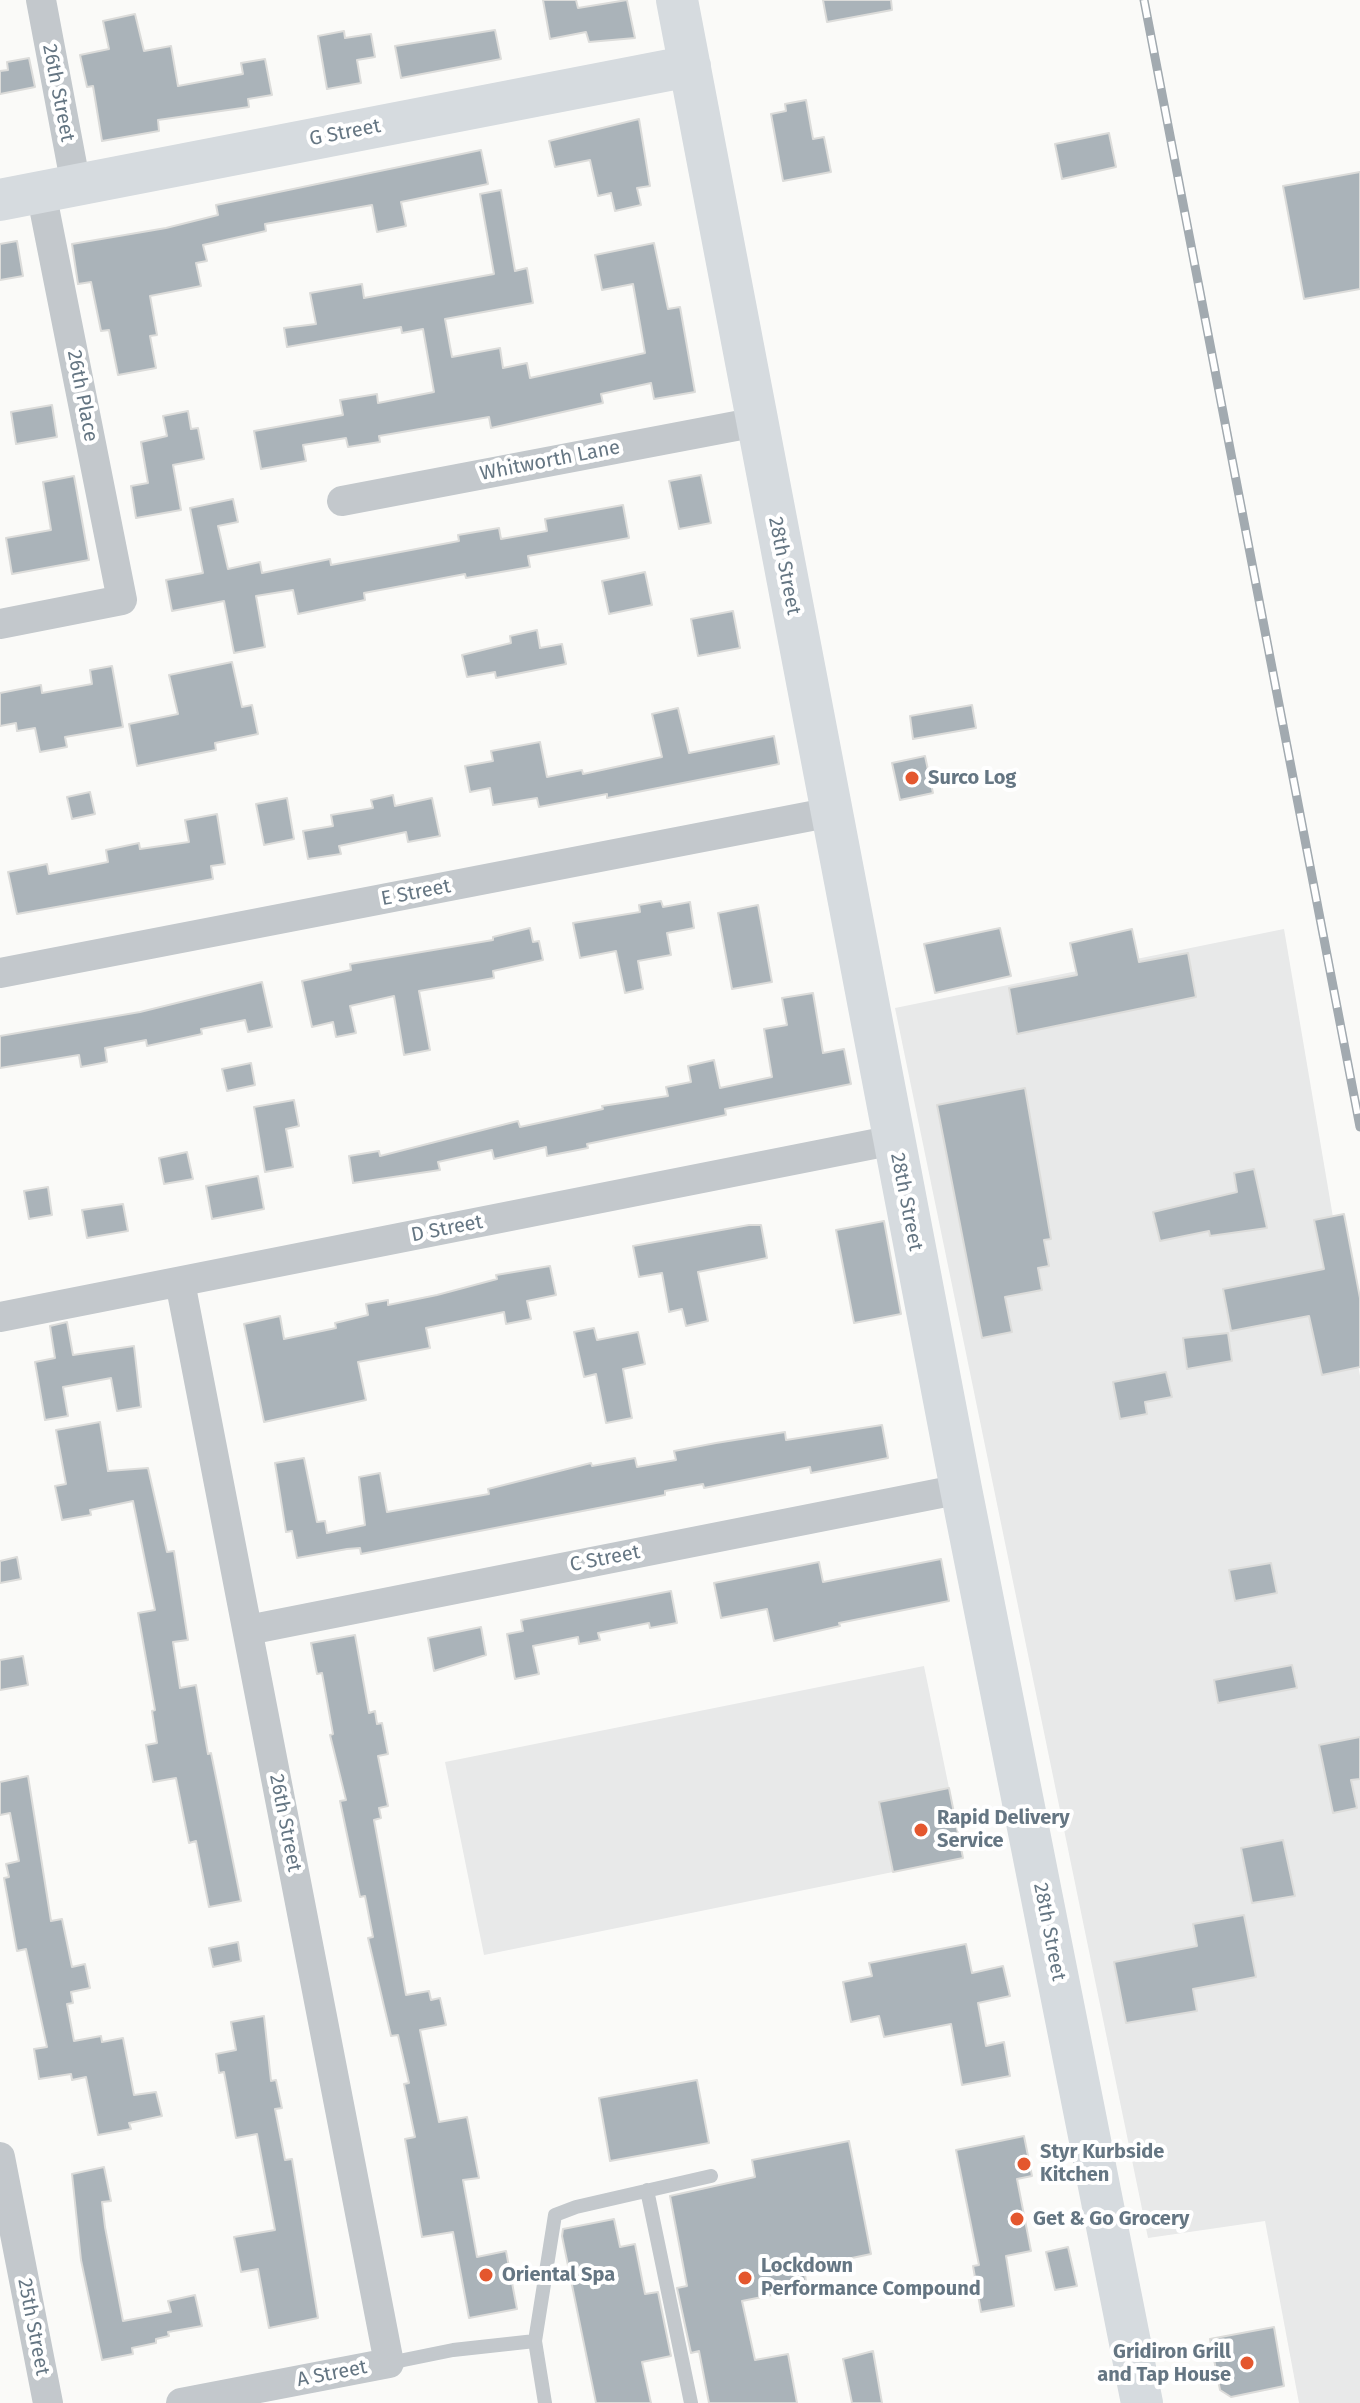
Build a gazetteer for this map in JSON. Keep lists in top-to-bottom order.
{
  "streets": {
    "main road": ["G Street", "28th Street"],
    "street": [
      "26th Street",
      "26th Place",
      "Whitworth Lane",
      "E Street",
      "D Street",
      "C Street",
      "25th Street",
      "A Street"
    ]
  },
  "crossings": [
    ["26th Street", "G Street"],
    ["26th Street", "26th Place"],
    ["26th Street", "D Street"],
    ["26th Street", "C Street"],
    ["26th Street", "A Street"],
    ["G Street", "26th Place"],
    ["G Street", "28th Street"],
    ["Whitworth Lane", "28th Street"],
    ["28th Street", "E Street"],
    ["28th Street", "D Street"],
    ["28th Street", "C Street"]
  ],
  "places": [
    "Surco Log",
    "Rapid Delivery Service",
    "Styr Kurbside Kitchen",
    "Get & Go Grocery",
    "Oriental Spa",
    "Lockdown Performance Compound",
    "Gridiron Grill and Tap House"
  ]
}
